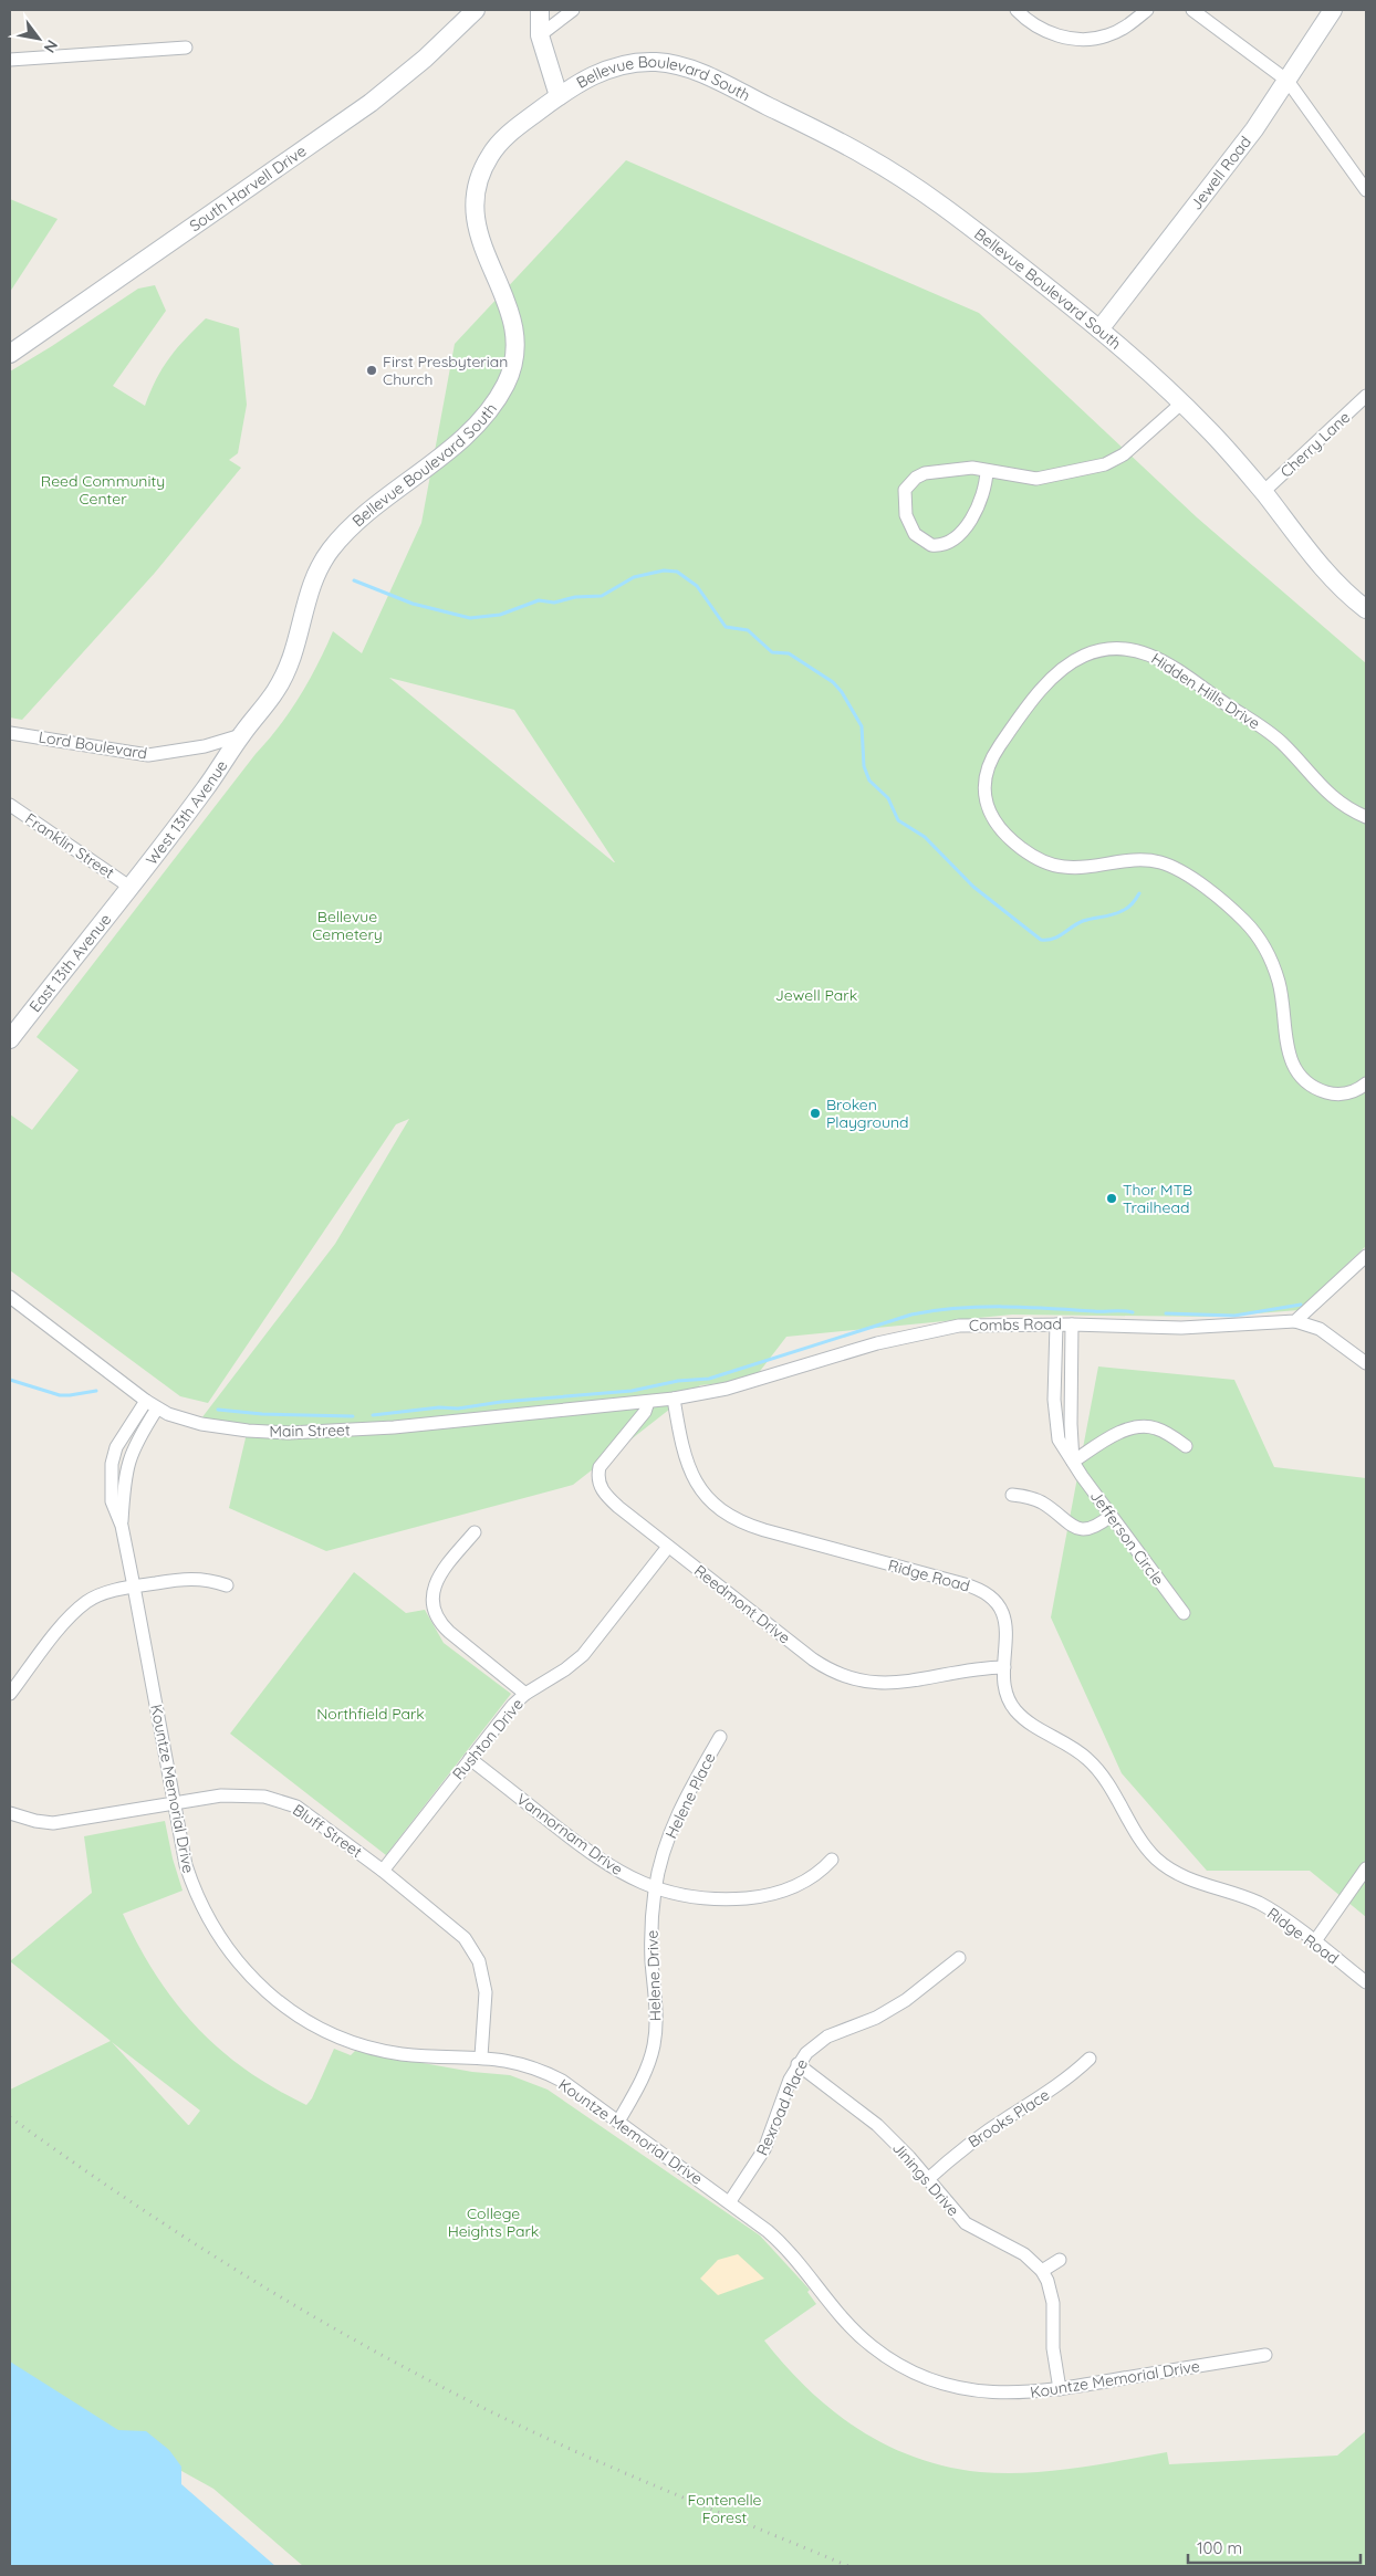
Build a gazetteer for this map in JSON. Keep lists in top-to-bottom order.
{
  "streets": {
    "street": [
      "Bellevue Boulevard South",
      "Jewell Road",
      "South Harvell Drive",
      "Cherry Lane",
      "Hidden Hills Drive",
      "Lord Boulevard",
      "West 13th Avenue",
      "Franklin Street",
      "East 13th Avenue",
      "Combs Road",
      "Main Street",
      "Jefferson Circle",
      "Ridge Road",
      "Reedmont Drive",
      "Rushton Drive",
      "Kountze Memorial Drive",
      "Helene Place",
      "Bluff Street",
      "Vannornam Drive",
      "Helene Drive",
      "Rexroad Place",
      "Brooks Place",
      "Jinings Drive"
    ]
  },
  "crossings": [
    ["Bellevue Boulevard South", "Jewell Road"],
    ["Bellevue Boulevard South", "Cherry Lane"],
    ["Bellevue Boulevard South", "Lord Boulevard"],
    ["Bellevue Boulevard South", "West 13th Avenue"],
    ["Lord Boulevard", "West 13th Avenue"],
    ["West 13th Avenue", "Franklin Street"],
    ["West 13th Avenue", "East 13th Avenue"],
    ["Franklin Street", "East 13th Avenue"],
    ["Combs Road", "Main Street"],
    ["Combs Road", "Jefferson Circle"],
    ["Combs Road", "Ridge Road"],
    ["Combs Road", "Reedmont Drive"],
    ["Main Street", "Reedmont Drive"],
    ["Ridge Road", "Reedmont Drive"],
    ["Reedmont Drive", "Rushton Drive"],
    ["Rushton Drive", "Bluff Street"],
    ["Rushton Drive", "Vannornam Drive"],
    ["Kountze Memorial Drive", "Bluff Street"],
    ["Kountze Memorial Drive", "Helene Drive"],
    ["Kountze Memorial Drive", "Rexroad Place"],
    ["Kountze Memorial Drive", "Jinings Drive"],
    ["Helene Place", "Vannornam Drive"],
    ["Helene Place", "Helene Drive"],
    ["Vannornam Drive", "Helene Drive"],
    ["Rexroad Place", "Jinings Drive"],
    ["Brooks Place", "Jinings Drive"]
  ],
  "parks": [
    "Reed Community Center",
    "Bellevue Cemetery",
    "Jewell Park",
    "Northfield Park",
    "College Heights Park",
    "Fontenelle Forest"
  ],
  "places": ["First Presbyterian Church", "Broken Playground", "Thor MTB Trailhead"],
  "scale_bar": "100 m",
  "north": "bottom right"
}
